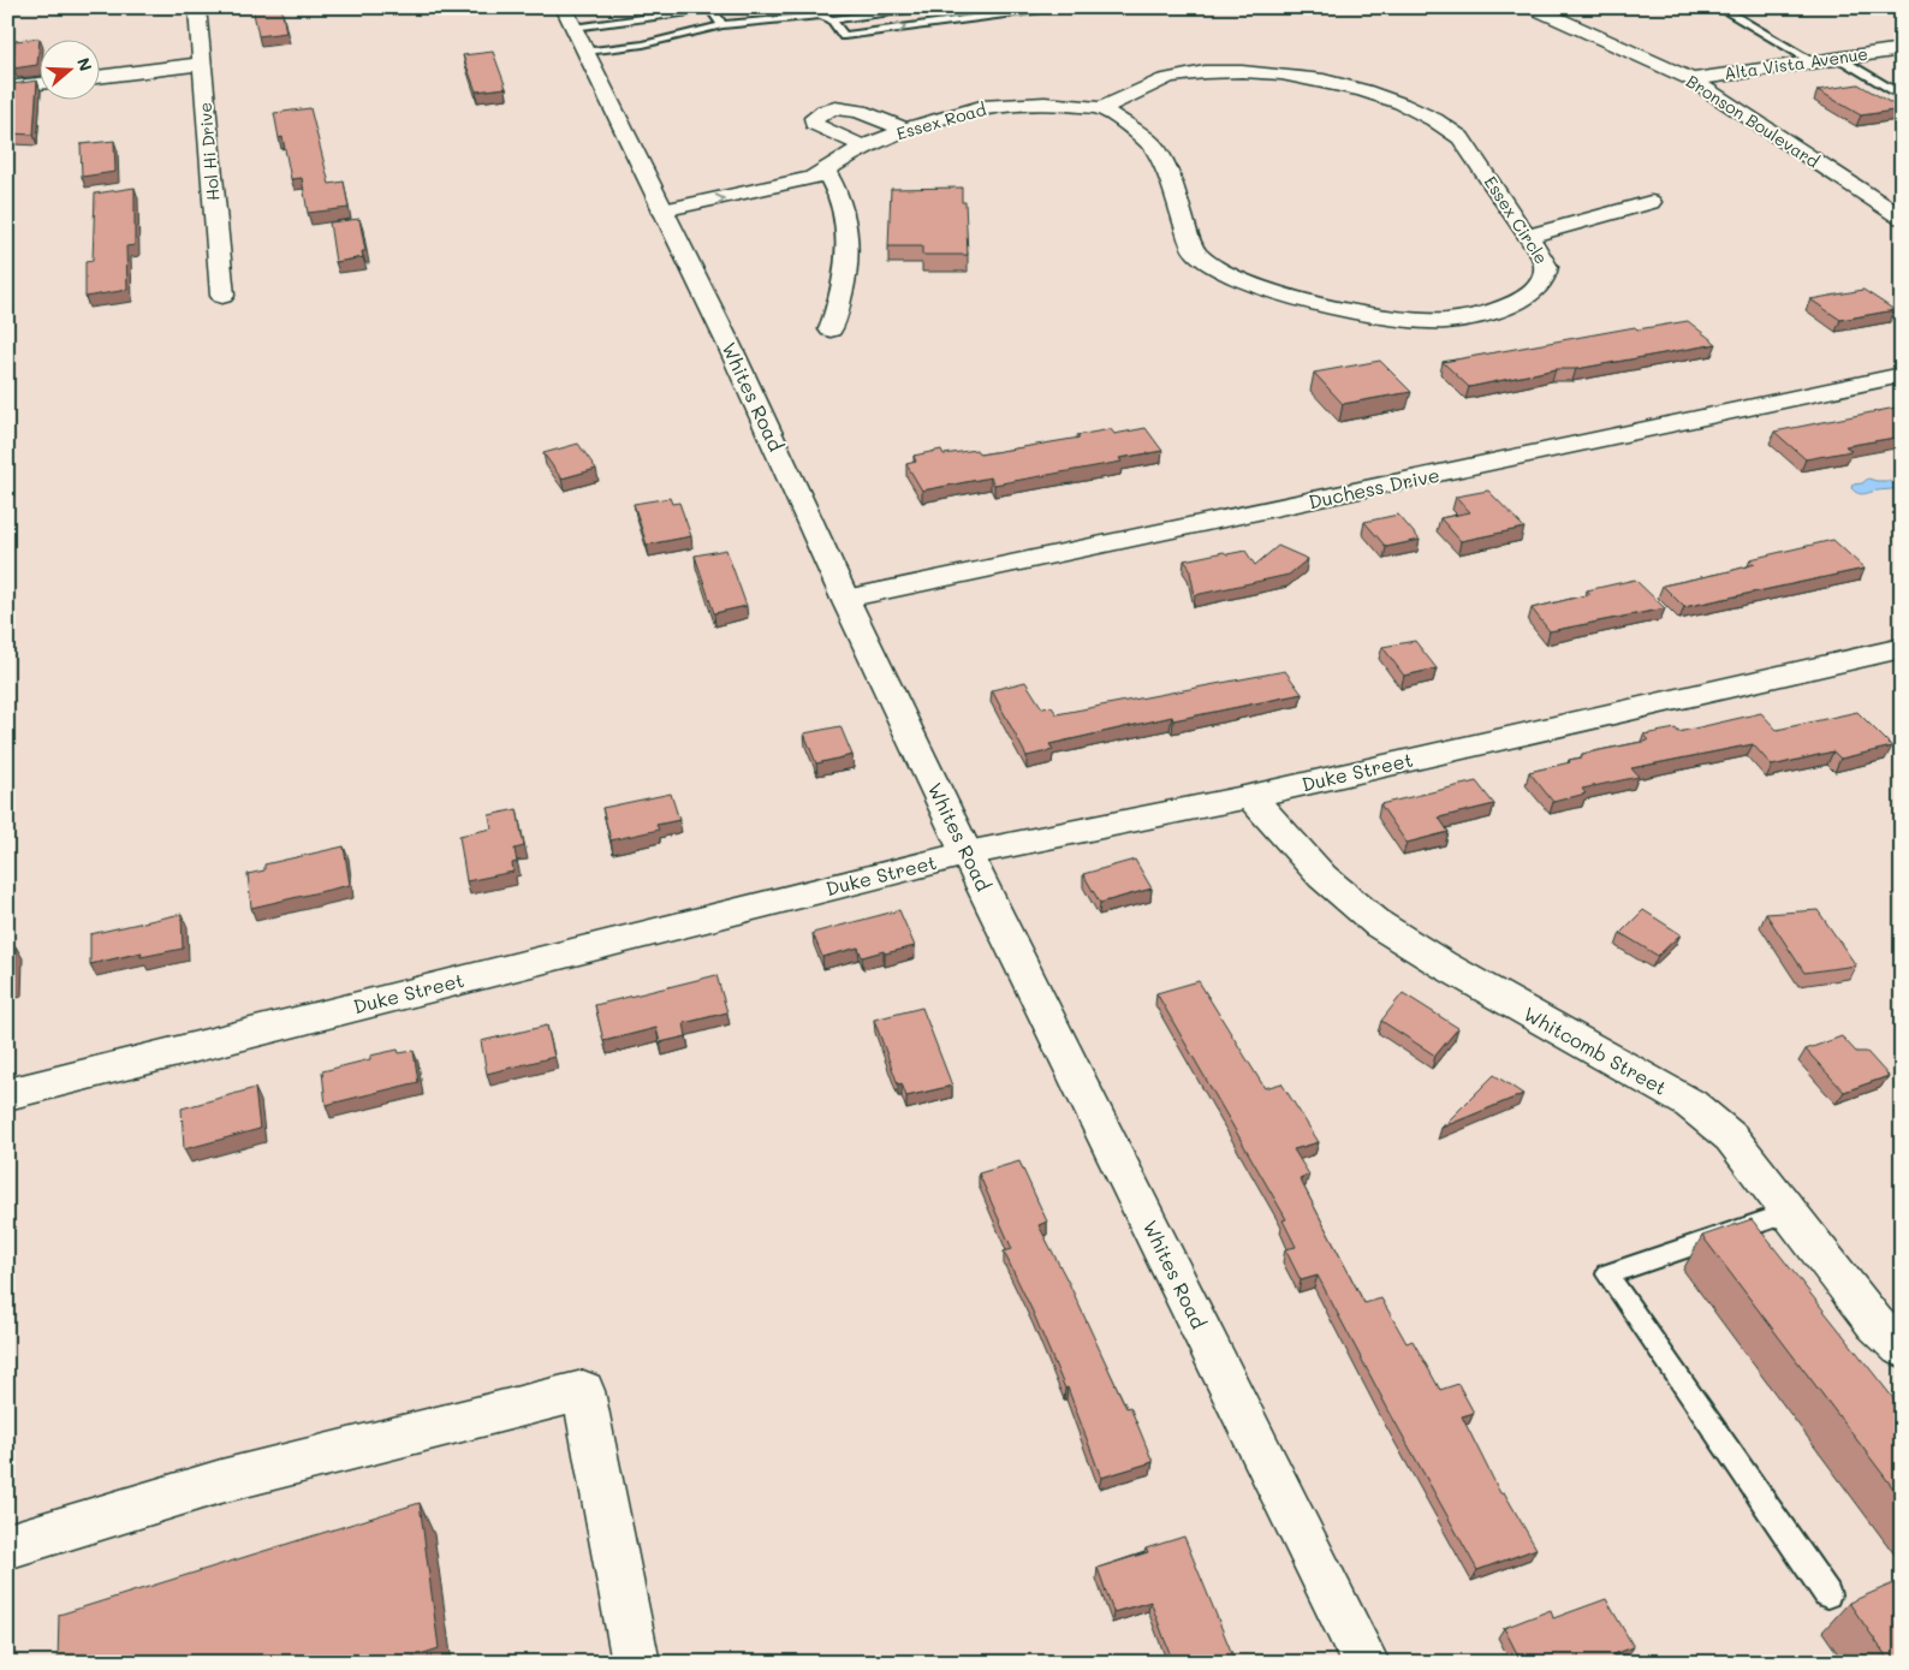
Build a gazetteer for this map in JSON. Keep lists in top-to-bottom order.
{
  "streets": {
    "street": [
      "Alta Vista Avenue",
      "Essex Road",
      "Bronson Boulevard",
      "Hol Hi Drive",
      "Essex Circle",
      "Whites Road",
      "Duchess Drive",
      "Duke Street",
      "Whitcomb Street"
    ]
  },
  "crossings": [
    ["Alta Vista Avenue", "Bronson Boulevard"],
    ["Essex Road", "Essex Circle"],
    ["Essex Road", "Whites Road"],
    ["Whites Road", "Duchess Drive"],
    ["Whites Road", "Duke Street"],
    ["Duke Street", "Whitcomb Street"]
  ],
  "north": "right"
}
